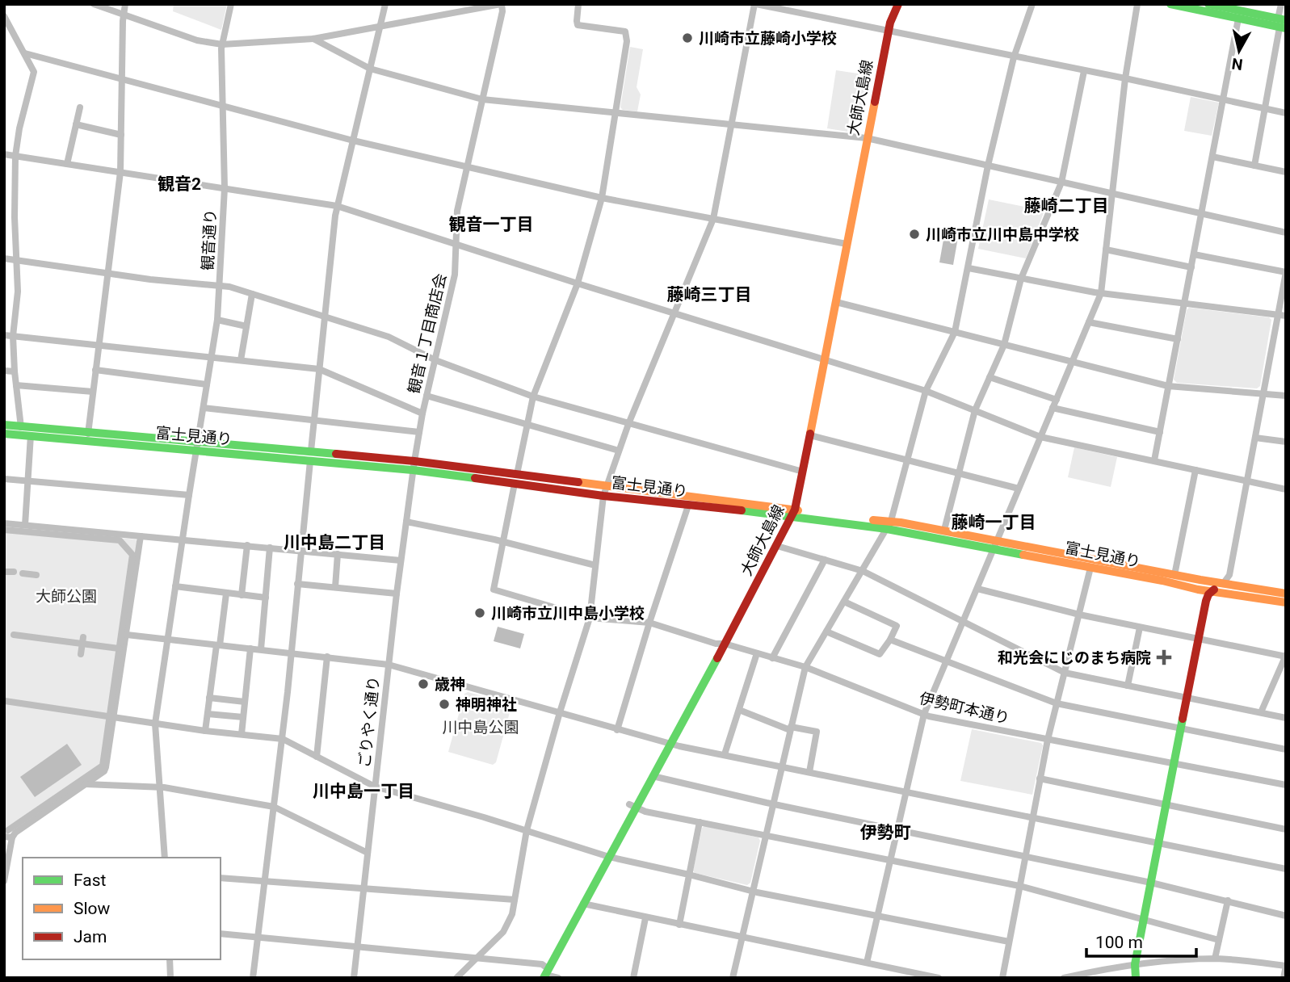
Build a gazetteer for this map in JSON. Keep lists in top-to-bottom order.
{
  "streets": {
    "main road": ["大師大島線", "富士見通り"],
    "street": [
      "観音通り",
      "観音１丁目商店会",
      "伊勢町本通り",
      "ごりやく通り"
    ]
  },
  "crossings": [
    ["大師大島線", "富士見通り"],
    ["大師大島線", "伊勢町本通り"],
    ["観音通り", "富士見通り"],
    ["観音１丁目商店会", "富士見通り"],
    ["観音１丁目商店会", "ごりやく通り"],
    ["富士見通り", "ごりやく通り"]
  ],
  "districts": [
    "観音2",
    "藤崎二丁目",
    "観音一丁目",
    "藤崎三丁目",
    "藤崎一丁目",
    "川中島二丁目",
    "川中島一丁目",
    "伊勢町"
  ],
  "parks": ["大師公園", "川中島公園"],
  "places": {
    "other": [
      "川崎市立藤崎小学校",
      "川崎市立川中島中学校",
      "川崎市立川中島小学校",
      "歳神",
      "神明神社"
    ],
    "health": ["和光会にじのまち病院"]
  },
  "legend": ["Fast", "Slow", "Jam"],
  "scale_bar": "100 m",
  "north": "bottom"
}
